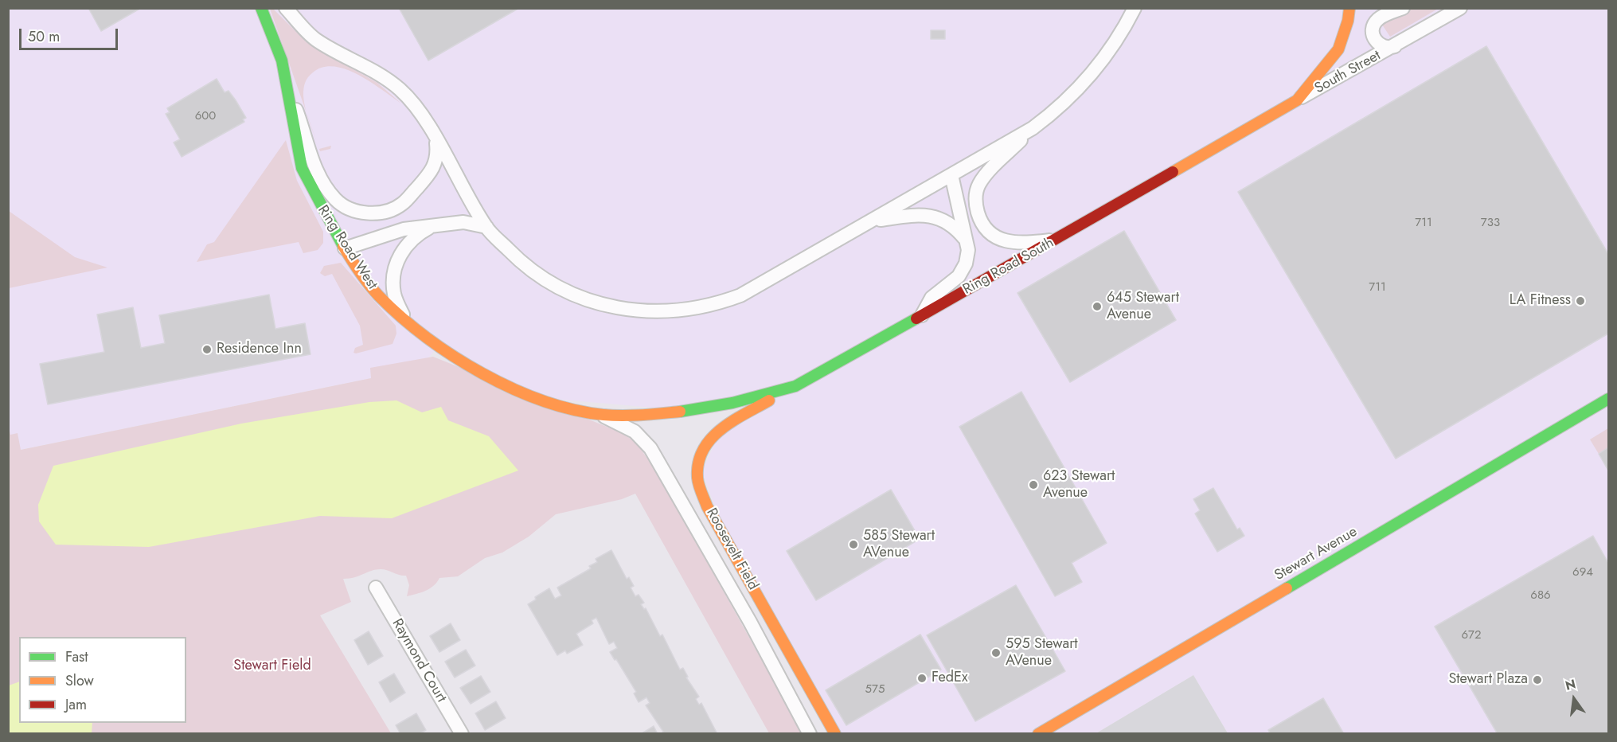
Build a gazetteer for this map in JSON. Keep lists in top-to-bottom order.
{
  "streets": {
    "street": [
      "South Street",
      "Ring Road West",
      "Ring Road South",
      "Roosevelt Field",
      "Stewart Avenue",
      "Raymond Court"
    ]
  },
  "crossings": [
    ["South Street", "Ring Road South"],
    ["Ring Road West", "Ring Road South"],
    ["Ring Road West", "Roosevelt Field"],
    ["Ring Road South", "Roosevelt Field"]
  ],
  "parks": ["Stewart Field"],
  "places": [
    "LA Fitness",
    "645 Stewart Avenue",
    "Residence Inn",
    "623 Stewart Avenue",
    "585 Stewart AVenue",
    "595 Stewart AVenue",
    "FedEx",
    "Stewart Plaza"
  ],
  "house_numbers": [
    "600",
    "711",
    "733",
    "711",
    "694",
    "686",
    "672",
    "575"
  ],
  "legend": ["Fast", "Slow", "Jam"],
  "scale_bar": "50 m",
  "north": "top"
}
